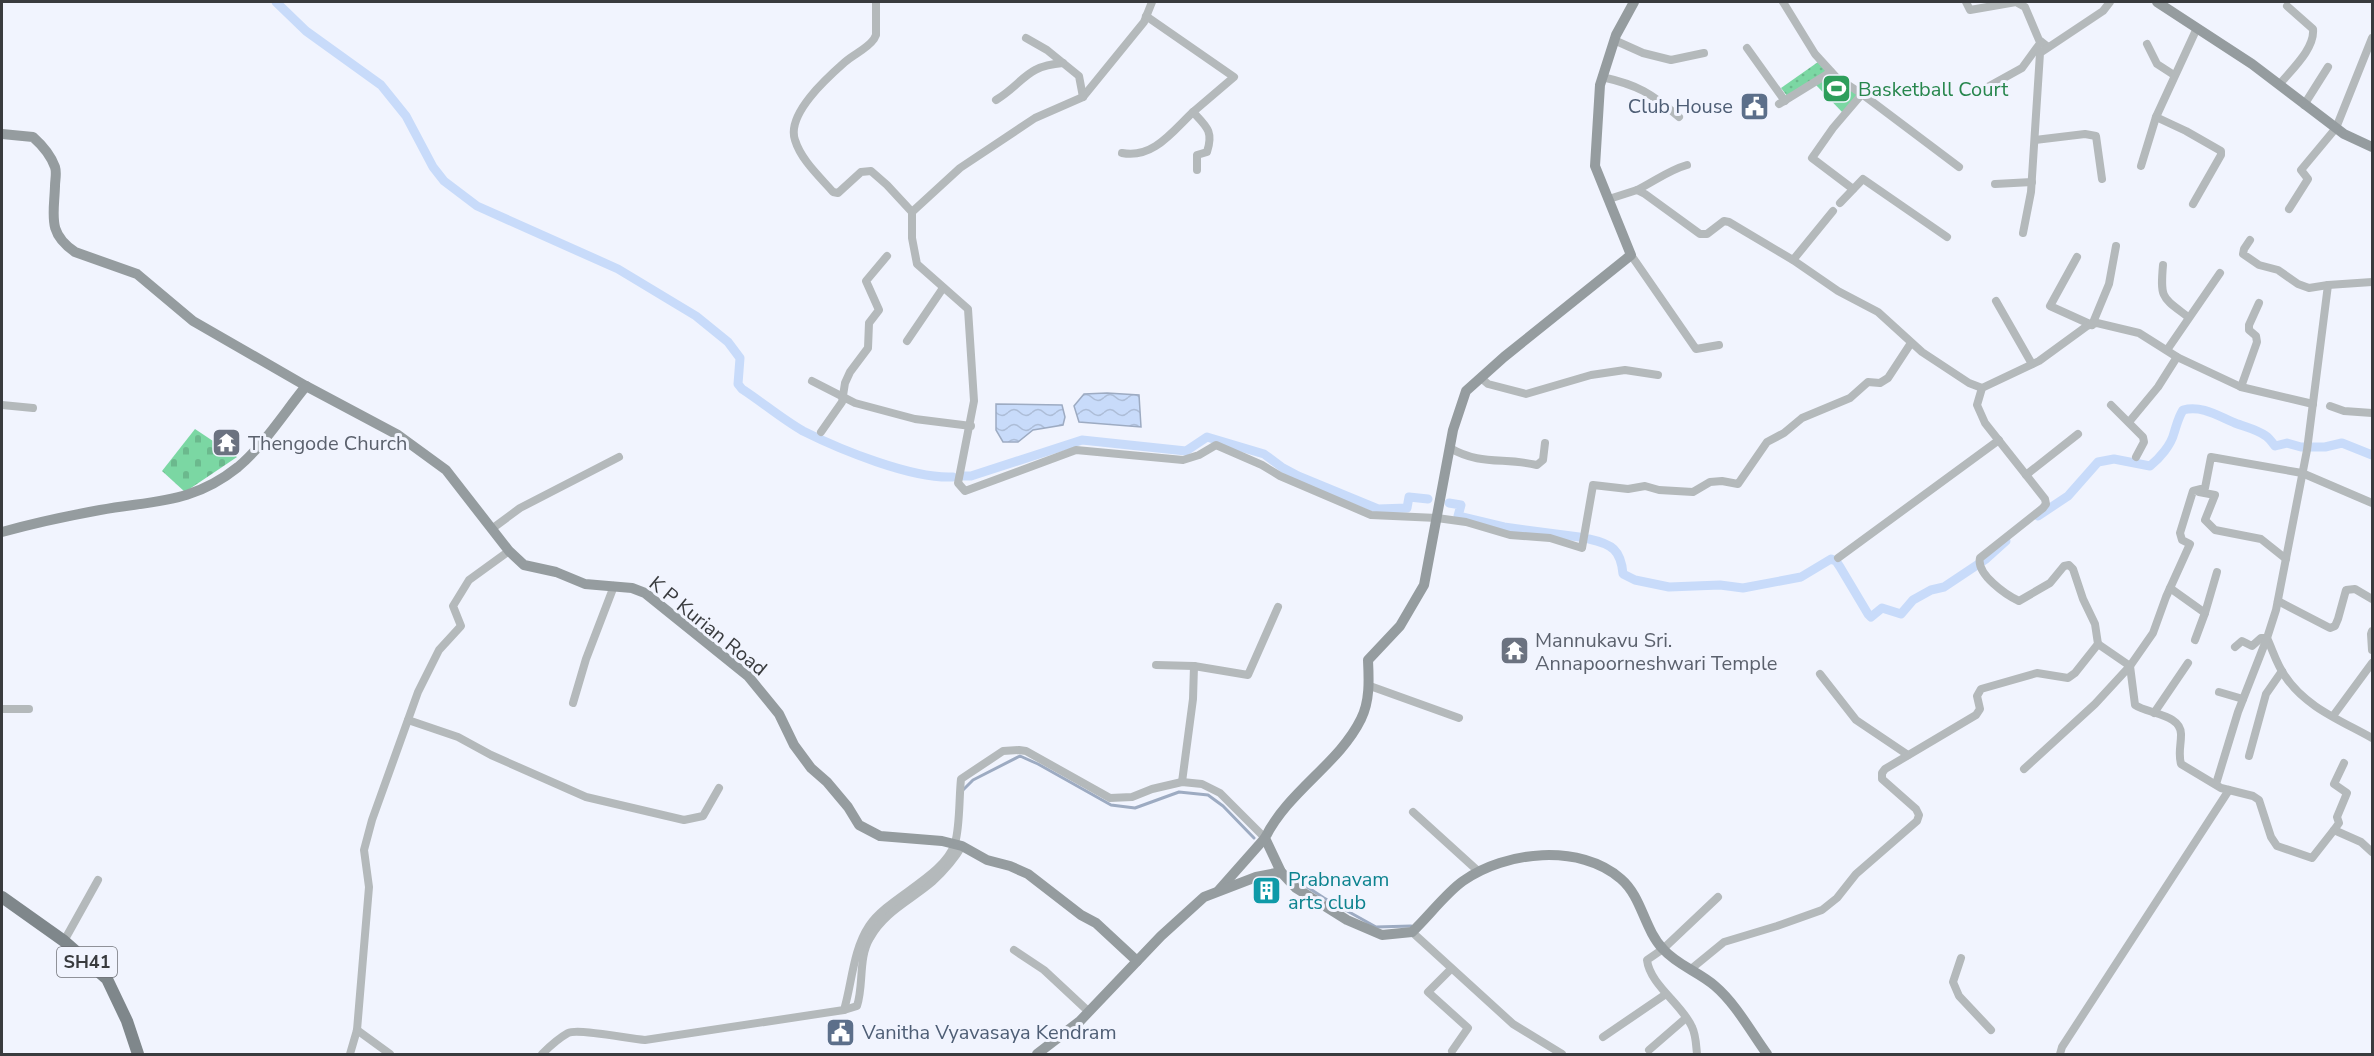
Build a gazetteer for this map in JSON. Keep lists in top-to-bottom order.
{
  "streets": {
    "main road": ["SH41"],
    "street": ["K P Kurian Road"]
  },
  "places": {
    "sports": ["Basketball Court"],
    "public building": ["Club House", "Vanitha Vyavasaya Kendram"],
    "temple": ["Thengode Church", "Mannukavu Sri. Annapoorneshwari Temple"],
    "building": ["Prabnavam arts club"]
  }
}
